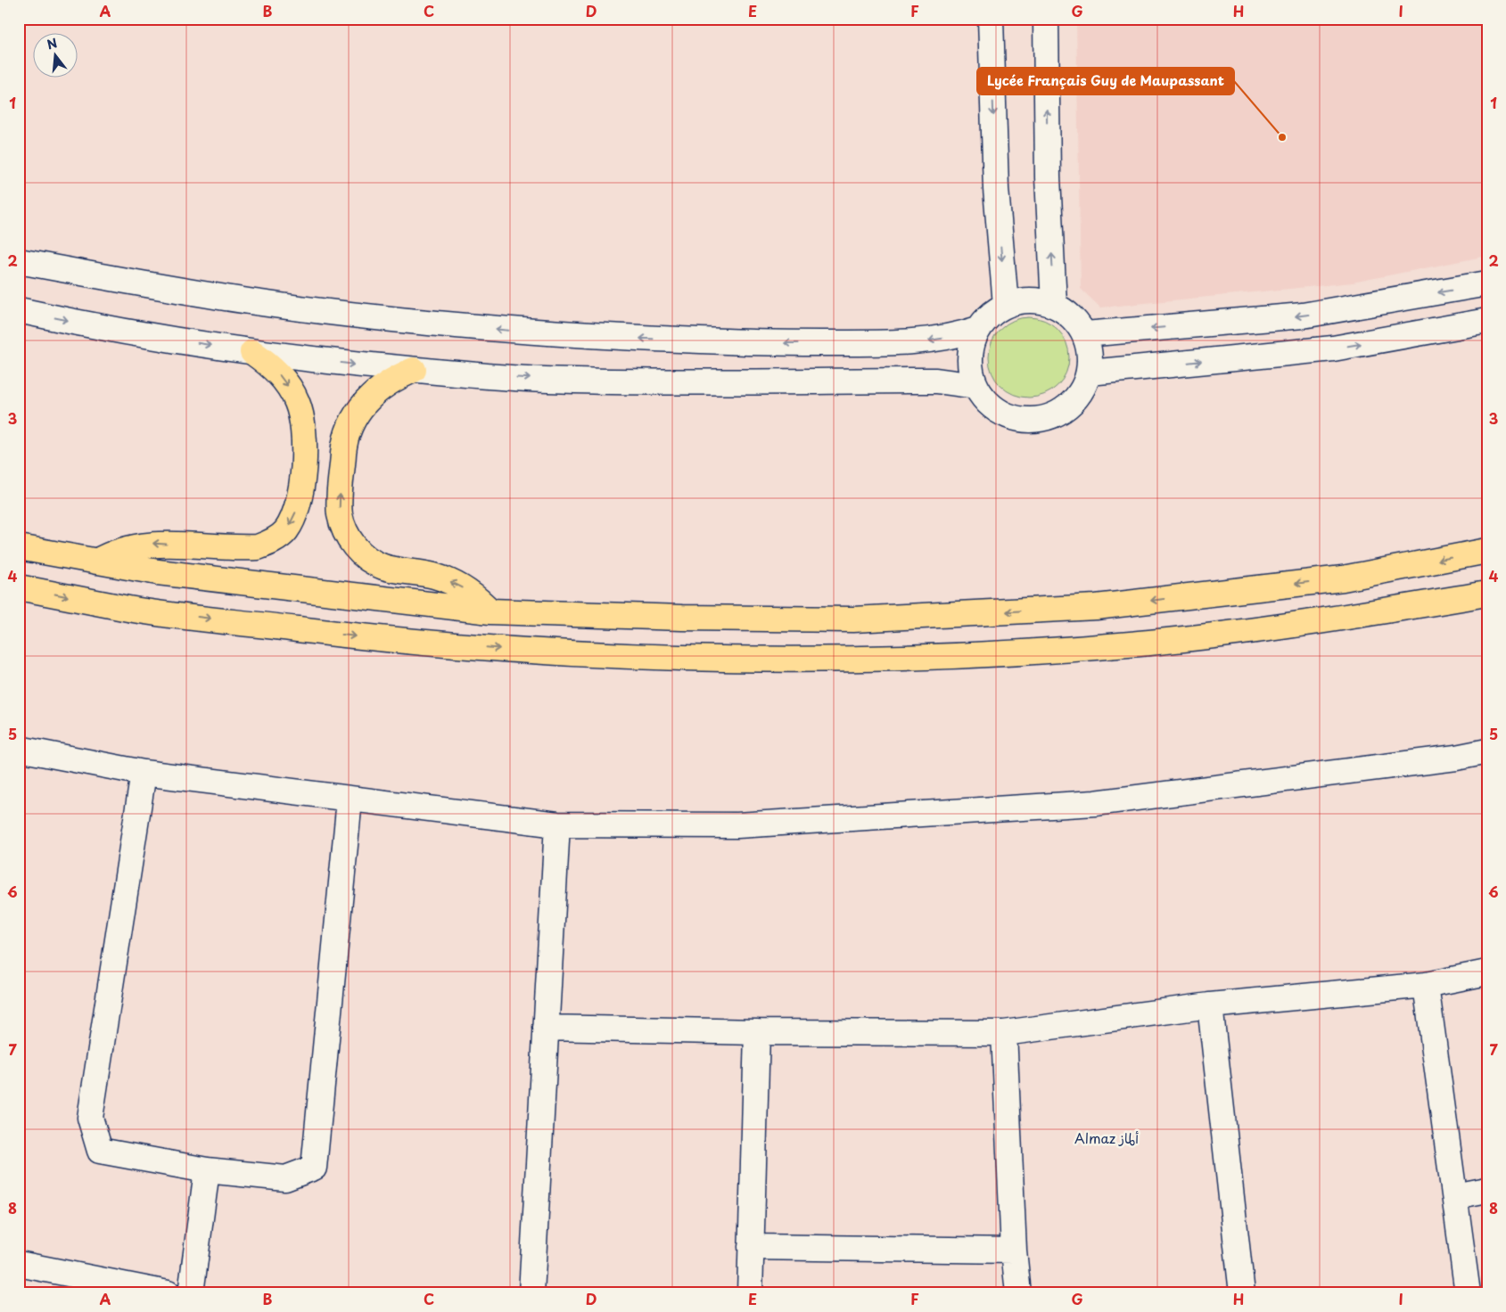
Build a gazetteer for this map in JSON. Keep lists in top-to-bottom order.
{
  "districts": ["Almaz ألماز"],
  "places": ["Lycée Français Guy de Maupassant"],
  "north": "top",
  "grid": {
    "columns": [
      "A",
      "B",
      "C",
      "D",
      "E",
      "F",
      "G",
      "H",
      "I"
    ],
    "rows": [
      "1",
      "2",
      "3",
      "4",
      "5",
      "6",
      "7",
      "8"
    ]
  }
}
